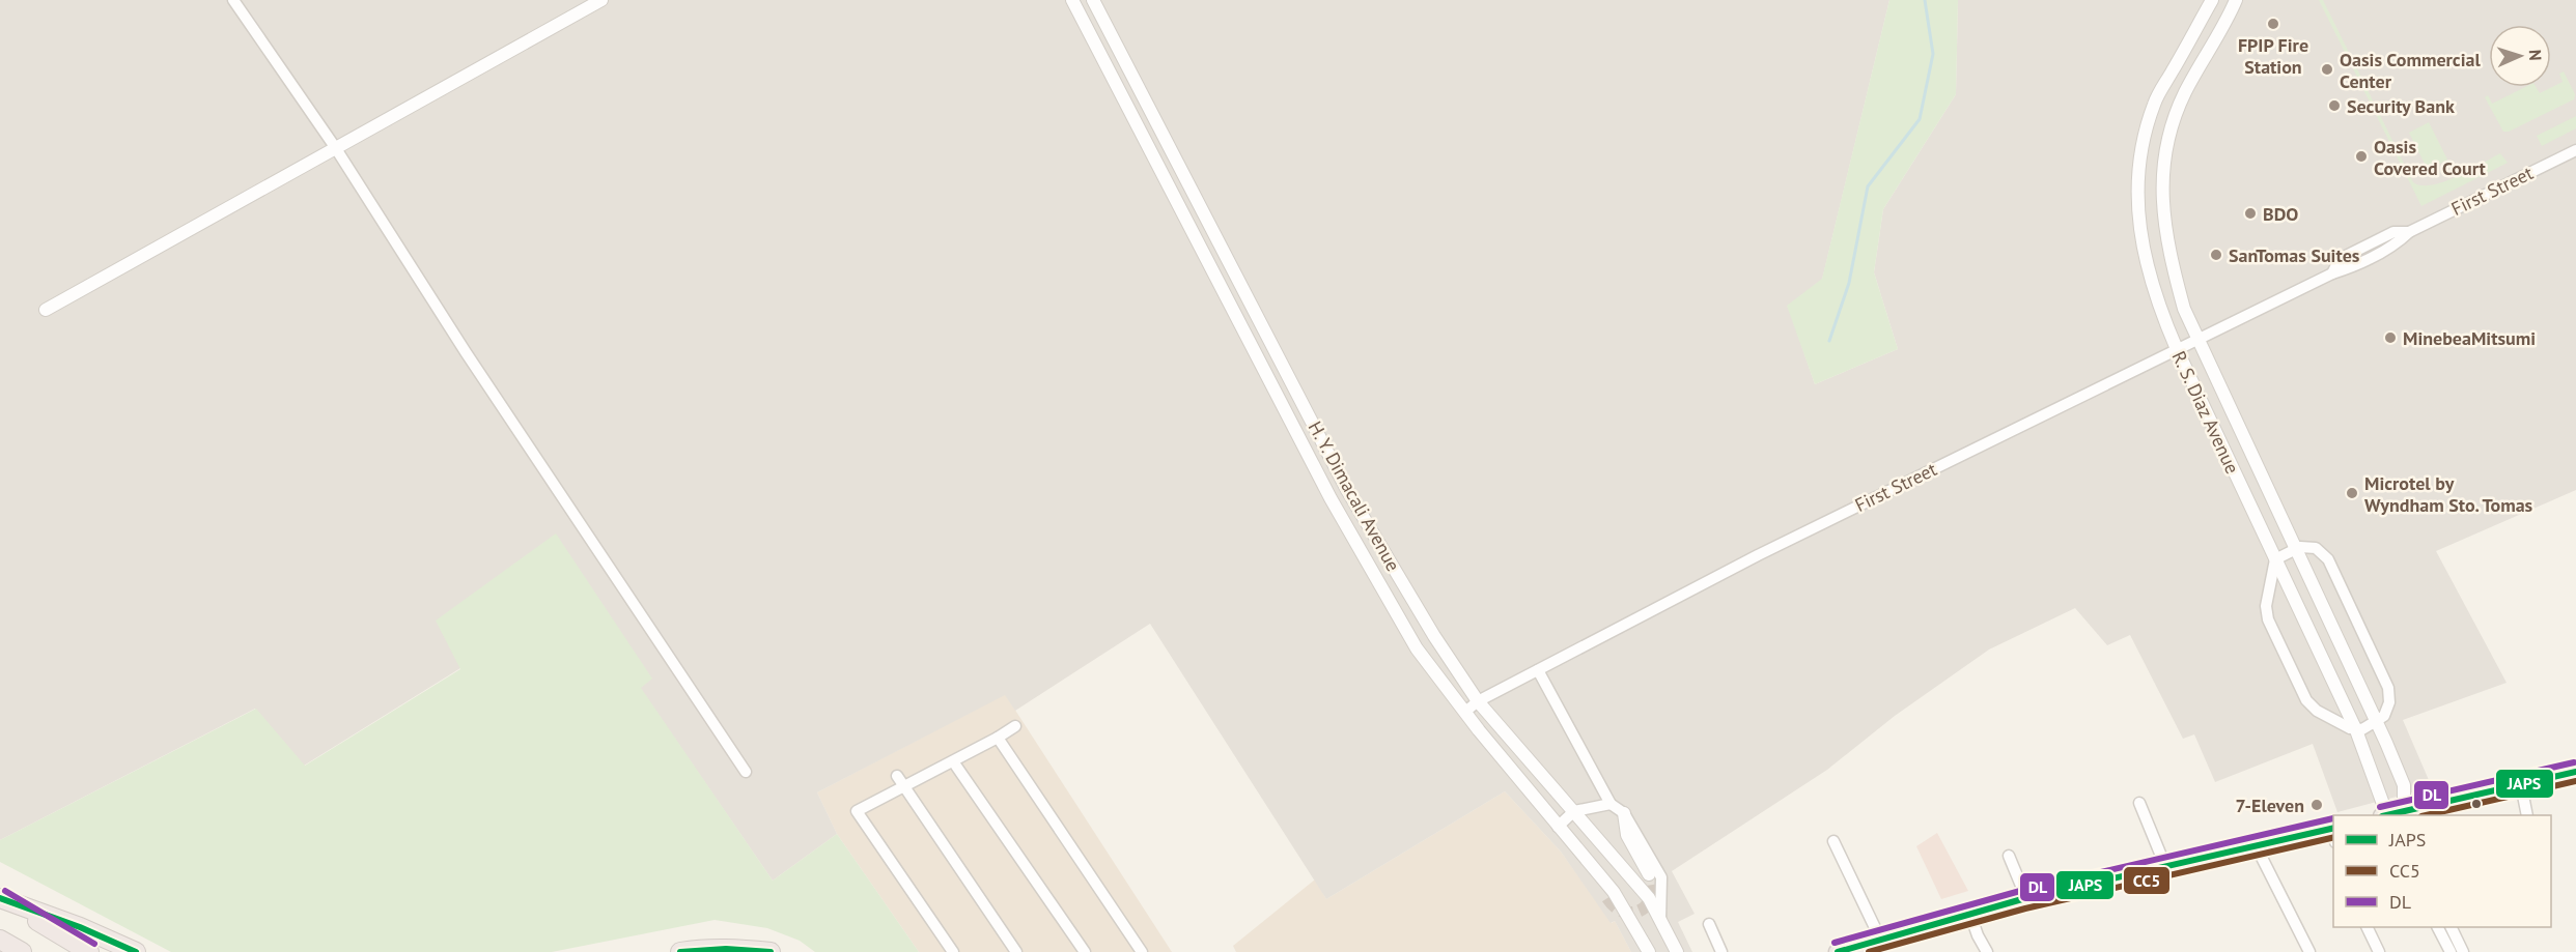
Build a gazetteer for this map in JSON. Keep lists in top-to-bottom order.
{
  "streets": {
    "street": ["First Street", "R. S. Diaz Avenue", "H. Y. Dimacali Avenue"]
  },
  "crossings": [
    ["First Street", "R. S. Diaz Avenue"],
    ["First Street", "H. Y. Dimacali Avenue"]
  ],
  "places": [
    "FPIP Fire Station",
    "Oasis Commercial Center",
    "Security Bank",
    "Oasis Covered Court",
    "BDO",
    "SanTomas Suites",
    "MinebeaMitsumi",
    "Microtel by Wyndham Sto. Tomas",
    "7-Eleven"
  ],
  "lines": ["transit line DL", "transit line JAPS", "transit line CC5"],
  "legend": ["JAPS", "CC5", "DL"],
  "north": "right"
}
